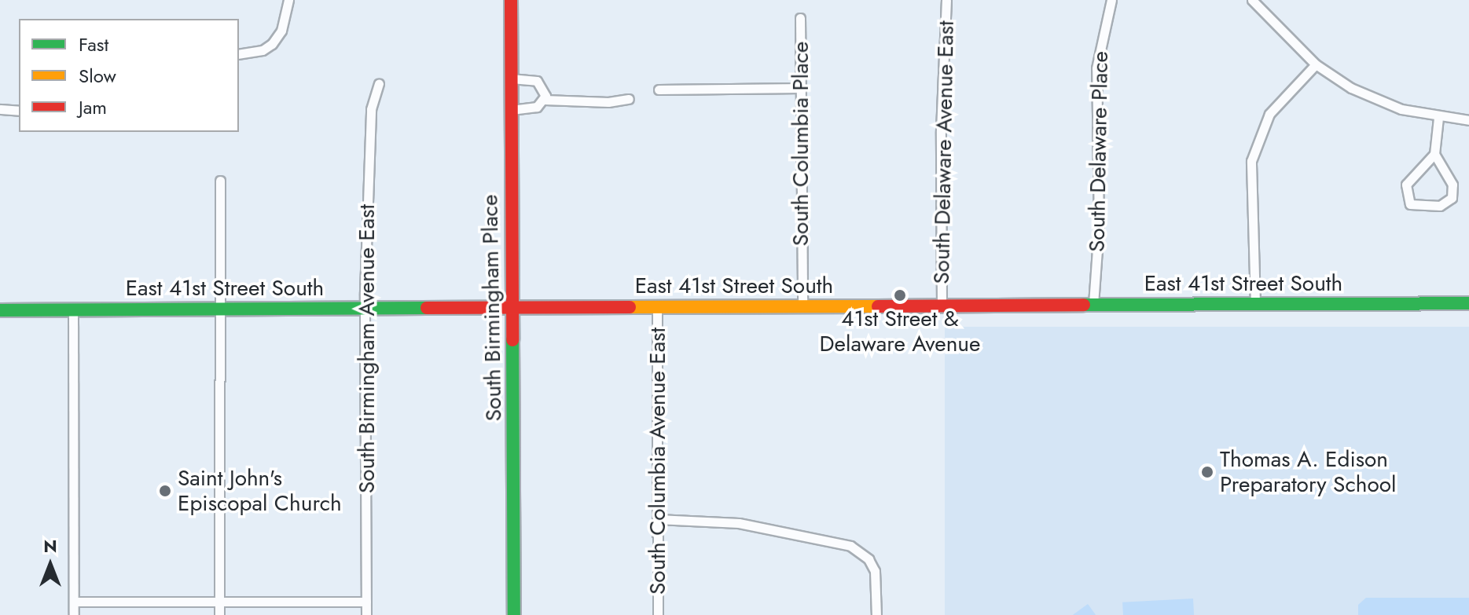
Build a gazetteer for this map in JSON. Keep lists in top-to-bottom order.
{
  "streets": {
    "main road": ["East 41st Street South", "South Birmingham Place"],
    "street": [
      "South Columbia Place",
      "South Delaware Place",
      "South Delaware Avenue East",
      "South Birmingham Avenue East",
      "South Columbia Avenue East"
    ]
  },
  "crossings": [
    ["South Columbia Place", "East 41st Street South"],
    ["South Delaware Place", "East 41st Street South"],
    ["South Delaware Avenue East", "East 41st Street South"],
    ["East 41st Street South", "South Birmingham Place"],
    ["East 41st Street South", "South Birmingham Avenue East"],
    ["East 41st Street South", "South Columbia Avenue East"]
  ],
  "places": ["41st Street & Delaware Avenue", "Thomas A. Edison Preparatory School", "Saint John's Episcopal Church"],
  "legend": ["Fast", "Slow", "Jam"],
  "north": "top"
}
